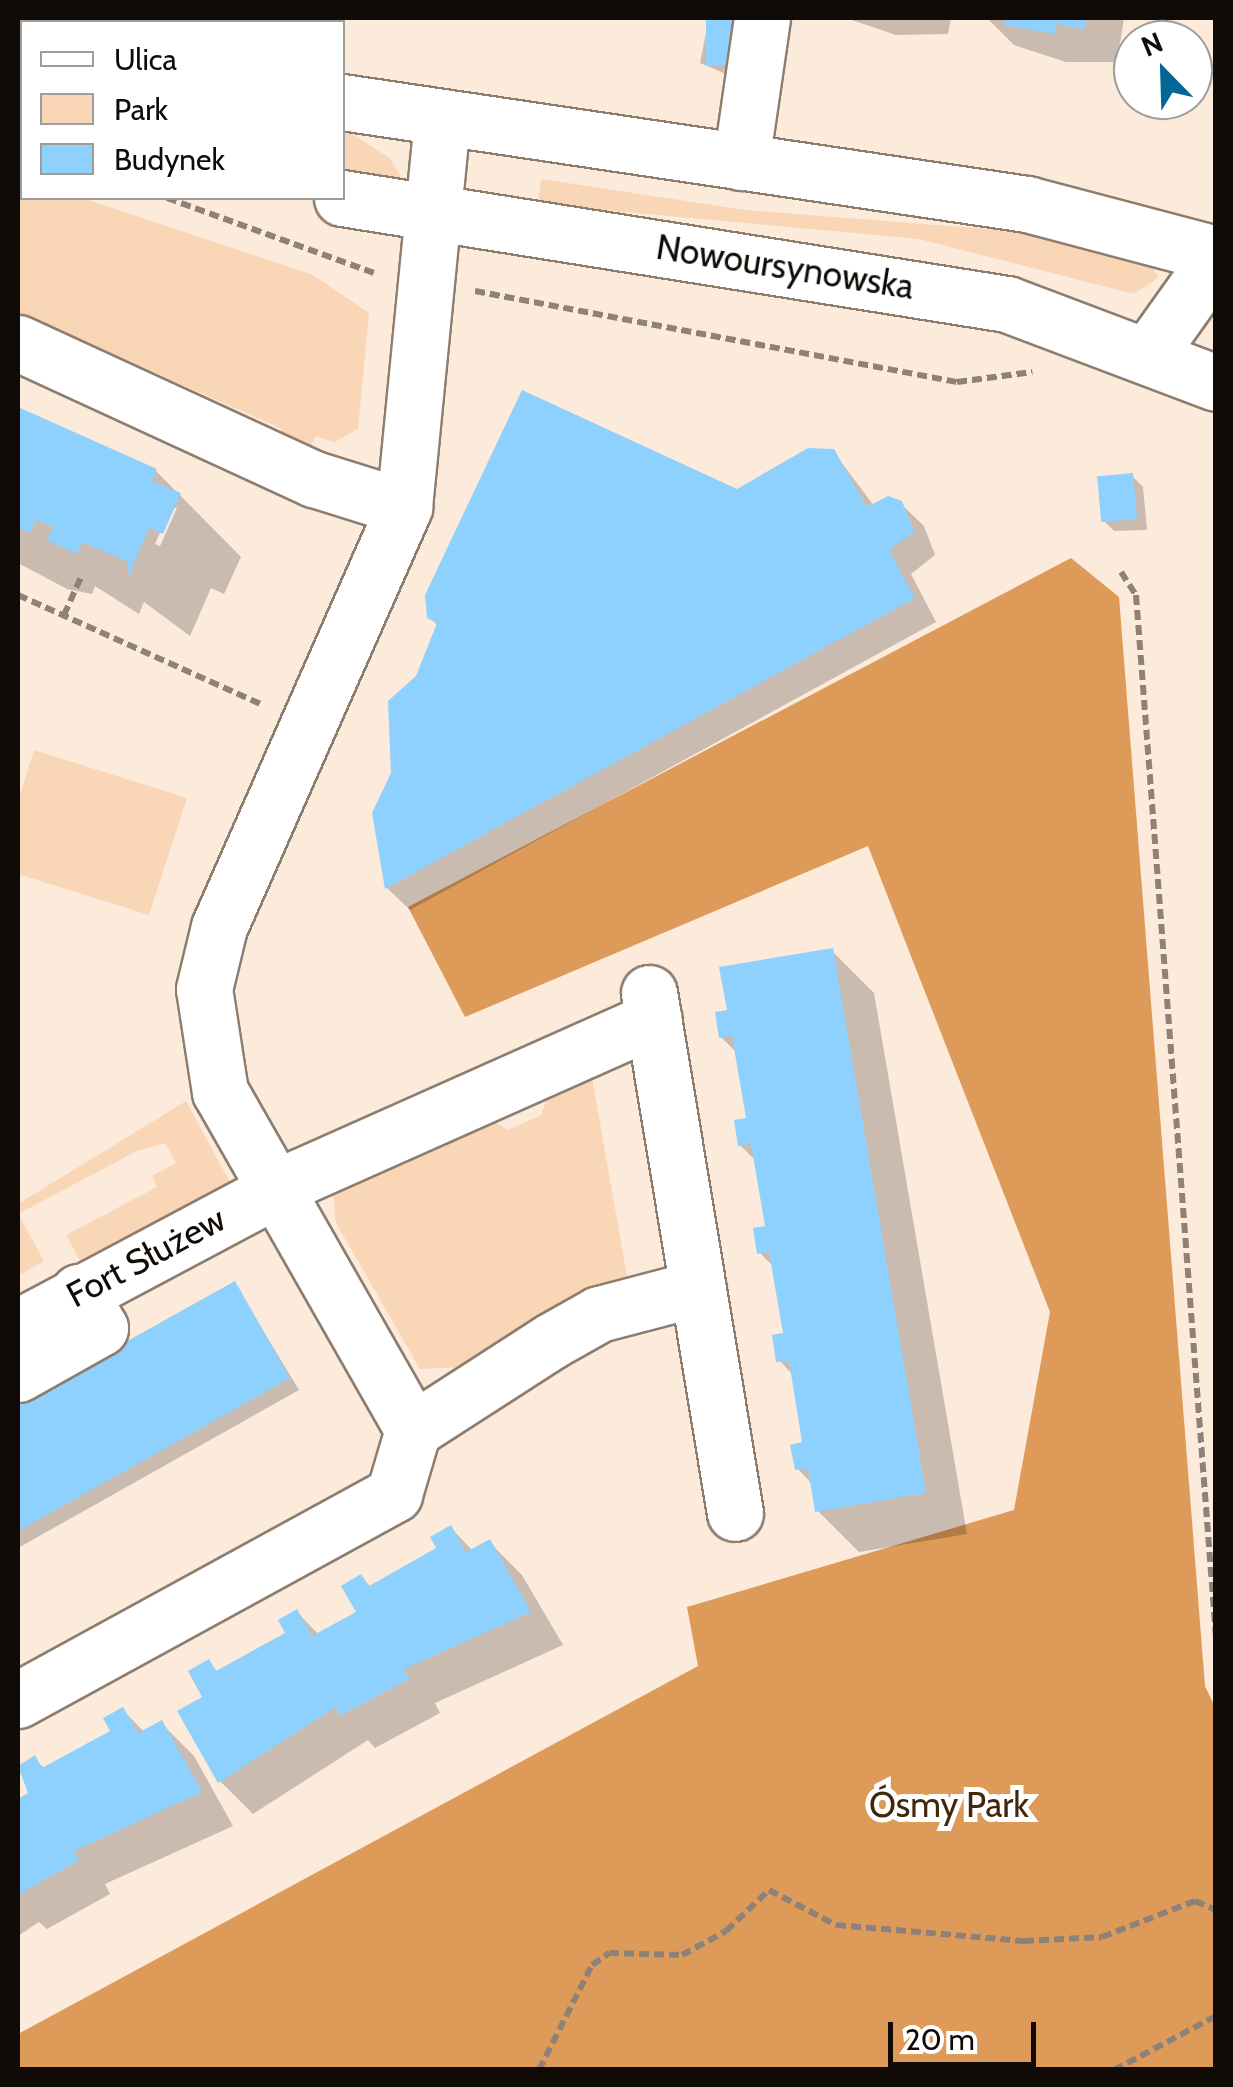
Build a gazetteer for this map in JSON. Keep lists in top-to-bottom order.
{
  "streets": {
    "street": ["Nowoursynowska", "Fort Służew"]
  },
  "parks": ["Ósmy Park"],
  "legend": ["Ulica", "Park", "Budynek"],
  "scale_bar": "20 m",
  "north": "top left"
}
